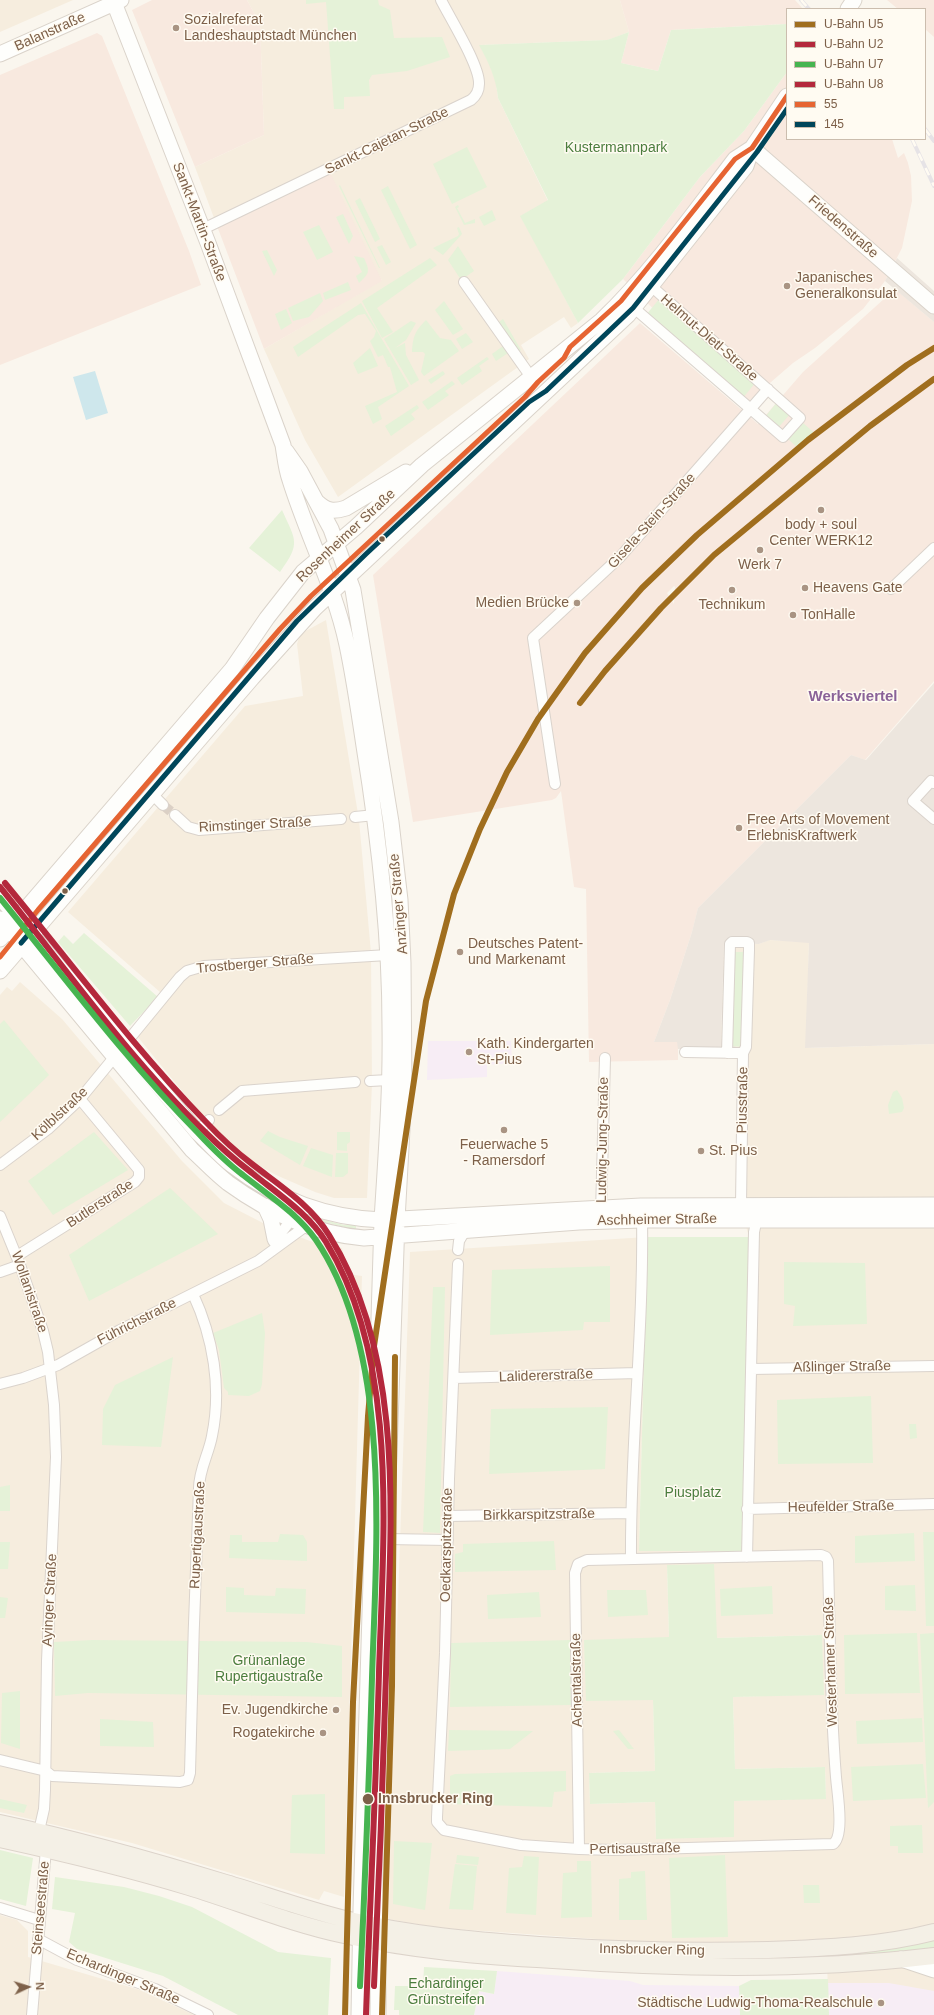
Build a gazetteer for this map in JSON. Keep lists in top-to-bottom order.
{
  "streets": {
    "main road": [
      "Balanstraße",
      "Sankt-Martin-Straße",
      "Friedenstraße",
      "Rosenheimer Straße",
      "Anzinger Straße",
      "Aschheimer Straße",
      "Innsbrucker Ring"
    ],
    "street": [
      "Sankt-Cajetan-Straße",
      "Helmut-Dietl-Straße",
      "Gisela-Stein-Straße",
      "Rimstinger Straße",
      "Trostberger Straße",
      "Piusstraße",
      "Kölblstraße",
      "Ludwig-Jung-Straße",
      "Butlerstraße",
      "Wollanistraße",
      "Führichstraße",
      "Aßlinger Straße",
      "Lalidererstraße",
      "Heufelder Straße",
      "Birkkarspitzstraße",
      "Rupertigaustraße",
      "Oedkarspitzstraße",
      "Ayinger Straße",
      "Westerhamer Straße",
      "Achentalstraße",
      "Pertisaustraße",
      "Steinseestraße",
      "Echardinger Straße"
    ]
  },
  "crossings": [
    ["Balanstraße", "Sankt-Martin-Straße"],
    ["Sankt-Cajetan-Straße", "Sankt-Martin-Straße"],
    ["Sankt-Martin-Straße", "Rosenheimer Straße"],
    ["Sankt-Martin-Straße", "Anzinger Straße"],
    ["Friedenstraße", "Rosenheimer Straße"],
    ["Helmut-Dietl-Straße", "Gisela-Stein-Straße"],
    ["Helmut-Dietl-Straße", "Rosenheimer Straße"],
    ["Rosenheimer Straße", "Anzinger Straße"],
    ["Anzinger Straße", "Trostberger Straße"],
    ["Anzinger Straße", "Aschheimer Straße"],
    ["Trostberger Straße", "Kölblstraße"],
    ["Trostberger Straße", "Aschheimer Straße"],
    ["Piusstraße", "Aschheimer Straße"],
    ["Kölblstraße", "Butlerstraße"],
    ["Kölblstraße", "Aschheimer Straße"],
    ["Ludwig-Jung-Straße", "Aschheimer Straße"],
    ["Butlerstraße", "Wollanistraße"],
    ["Aschheimer Straße", "Führichstraße"],
    ["Wollanistraße", "Führichstraße"],
    ["Wollanistraße", "Ayinger Straße"],
    ["Führichstraße", "Rupertigaustraße"],
    ["Führichstraße", "Ayinger Straße"],
    ["Lalidererstraße", "Oedkarspitzstraße"],
    ["Birkkarspitzstraße", "Oedkarspitzstraße"],
    ["Rupertigaustraße", "Ayinger Straße"],
    ["Oedkarspitzstraße", "Pertisaustraße"],
    ["Ayinger Straße", "Innsbrucker Ring"],
    ["Westerhamer Straße", "Pertisaustraße"],
    ["Achentalstraße", "Pertisaustraße"],
    ["Steinseestraße", "Innsbrucker Ring"],
    ["Steinseestraße", "Echardinger Straße"]
  ],
  "districts": ["Werksviertel"],
  "parks": [
    "Kustermannpark",
    "Piusplatz",
    "Grünanlage Rupertigaustraße",
    "Echardinger Grünstreifen"
  ],
  "places": [
    "Sozialreferat Landeshauptstadt München",
    "Japanisches Generalkonsulat",
    "body + soul Center WERK12",
    "Werk 7",
    "Heavens Gate",
    "Technikum",
    "Medien Brücke",
    "TonHalle",
    "Free Arts of Movement ErlebnisKraftwerk",
    "Deutsches Patent- und Markenamt",
    "Kath. Kindergarten St-Pius",
    "Feuerwache 5 - Ramersdorf",
    "St. Pius",
    "Ev. Jugendkirche",
    "Rogatekirche",
    "Innsbrucker Ring",
    "Städtische Ludwig-Thoma-Realschule"
  ],
  "lines": [
    "transit line 55",
    "transit line 145",
    "metro line U5",
    "metro line U8",
    "metro line U2",
    "metro line U7"
  ],
  "legend": [
    "U-Bahn U5",
    "U-Bahn U2",
    "U-Bahn U7",
    "U-Bahn U8",
    "55",
    "145"
  ],
  "north": "right"
}
